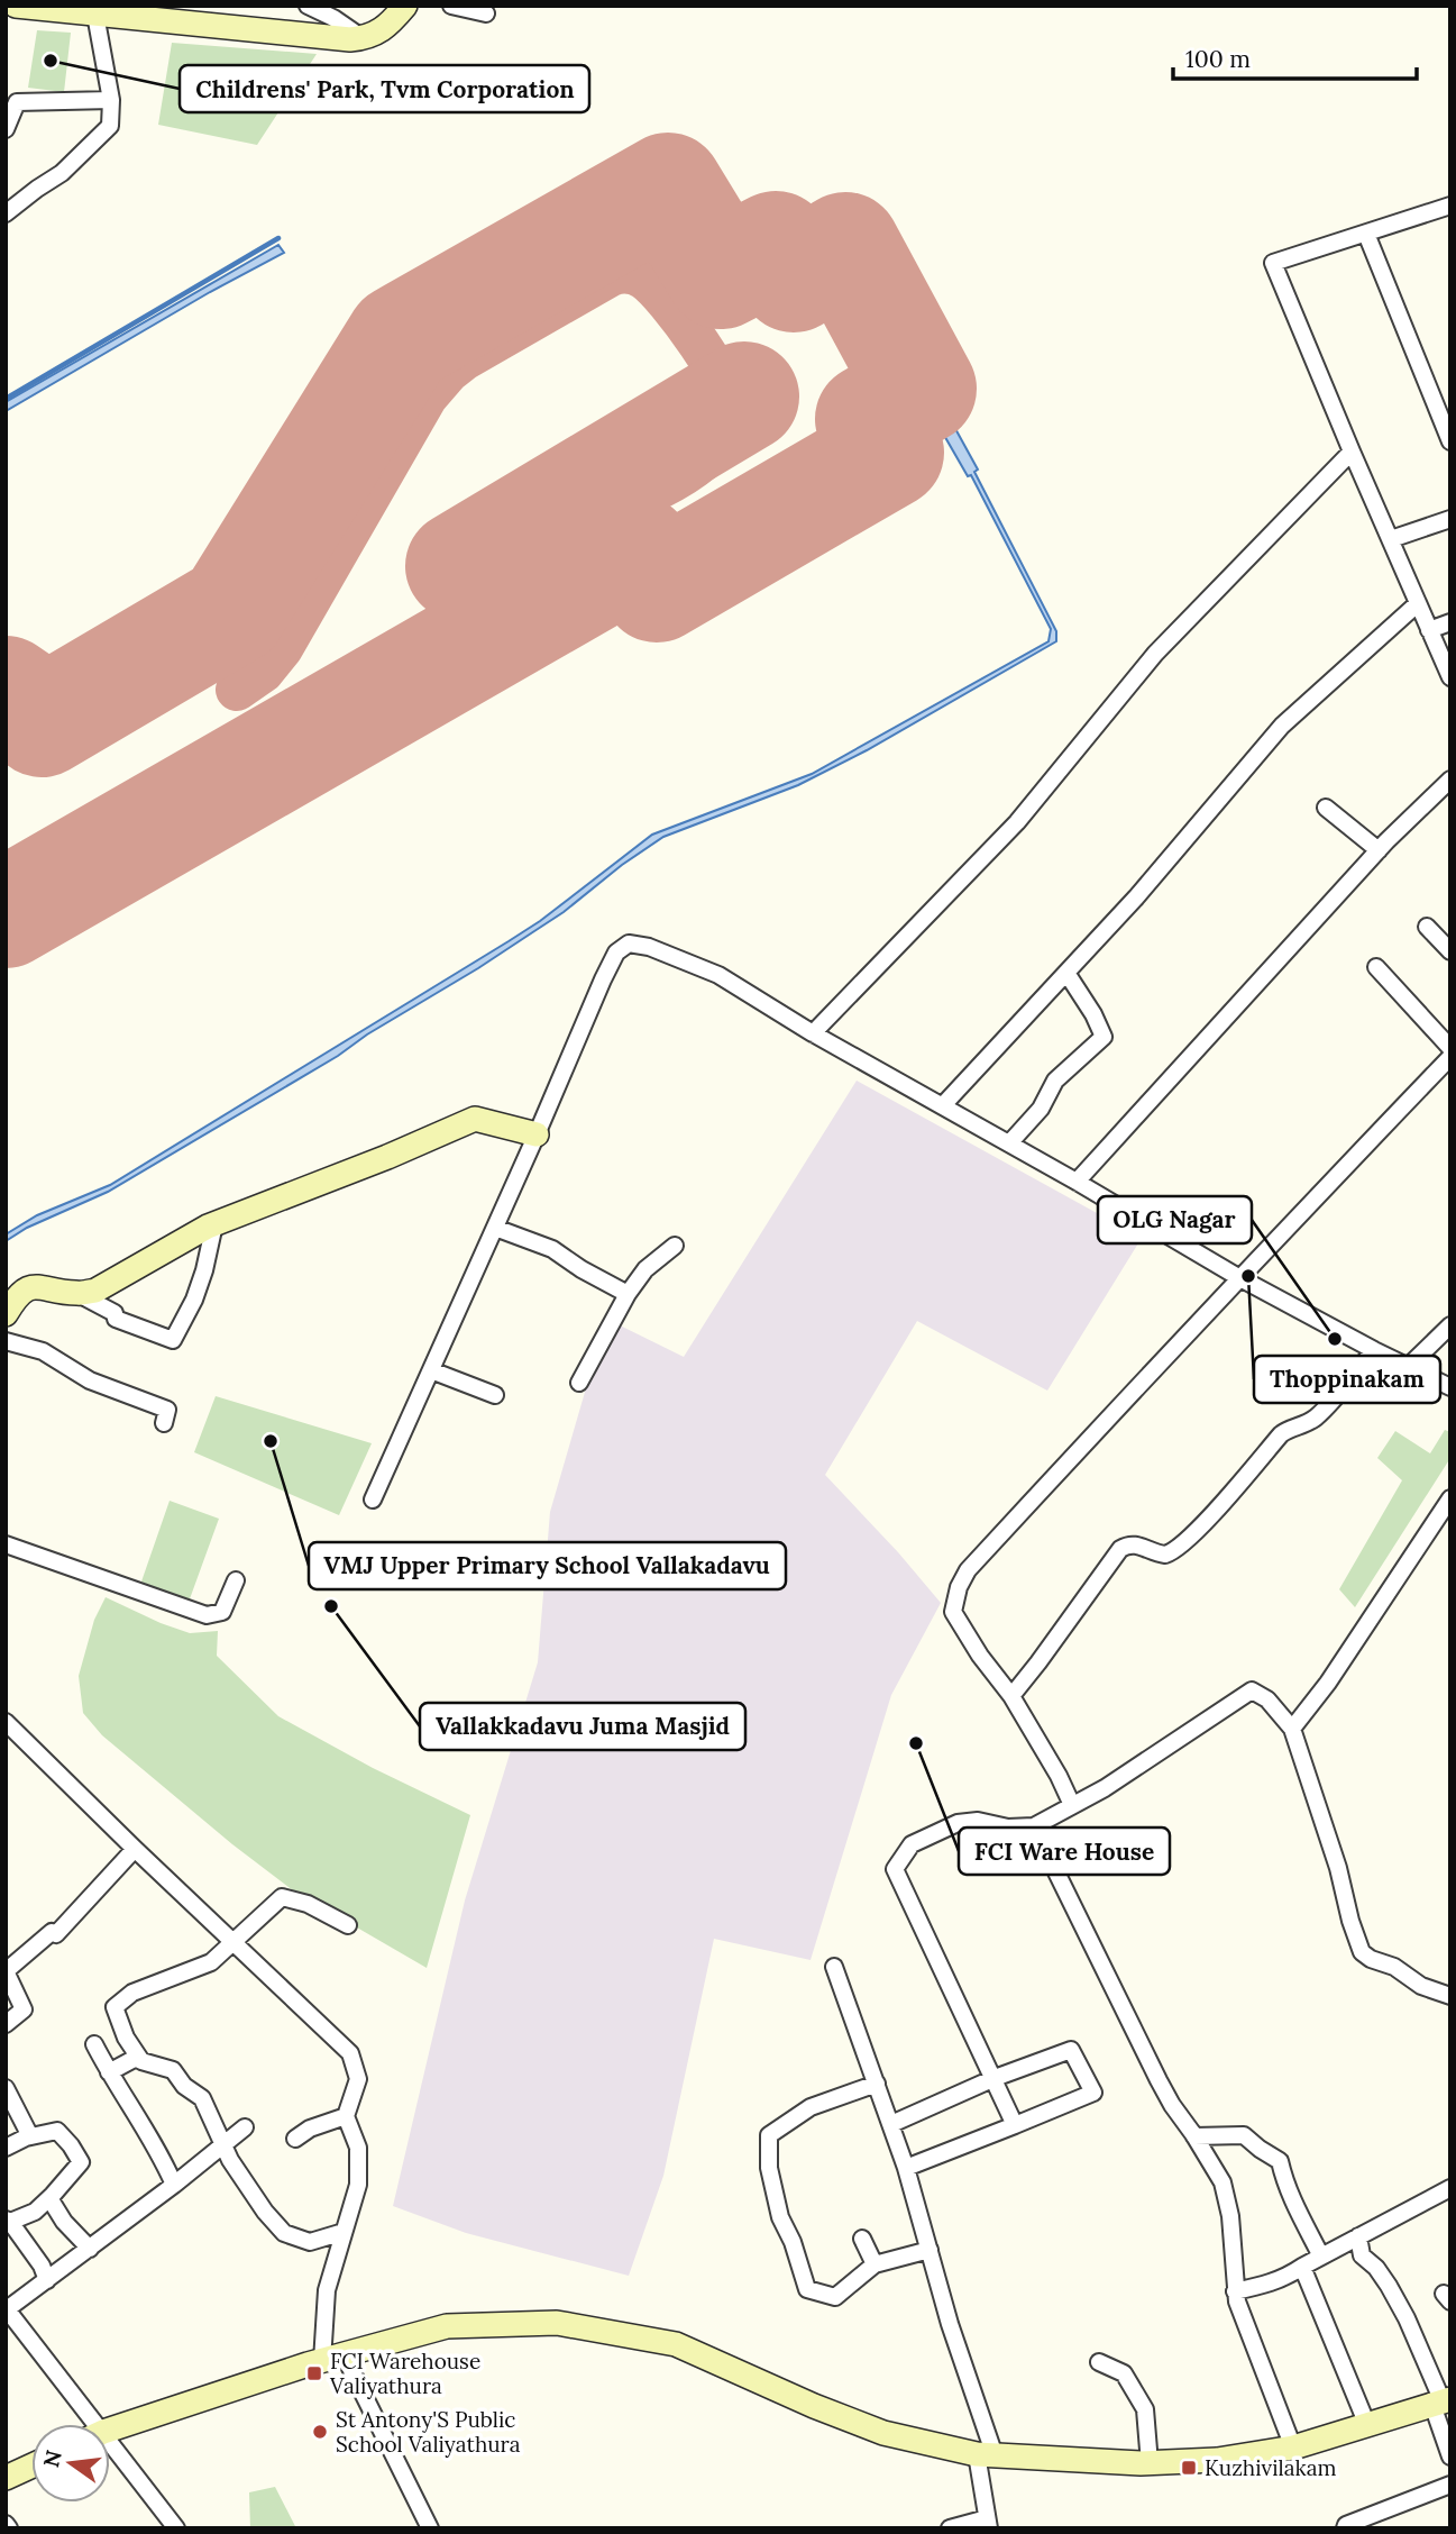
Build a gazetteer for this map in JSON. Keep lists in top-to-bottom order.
{
  "places": {
    "other": [
      "Childrens' Park, Tvm Corporation",
      "Thoppinakam",
      "OLG Nagar",
      "VMJ Upper Primary School Vallakadavu",
      "Vallakkadavu Juma Masjid",
      "FCI Ware House",
      "St Antony'S Public School Valiyathura"
    ],
    "transit": ["FCI Warehouse Valiyathura", "Kuzhivilakam"]
  },
  "scale_bar": "100 m",
  "north": "left"
}
